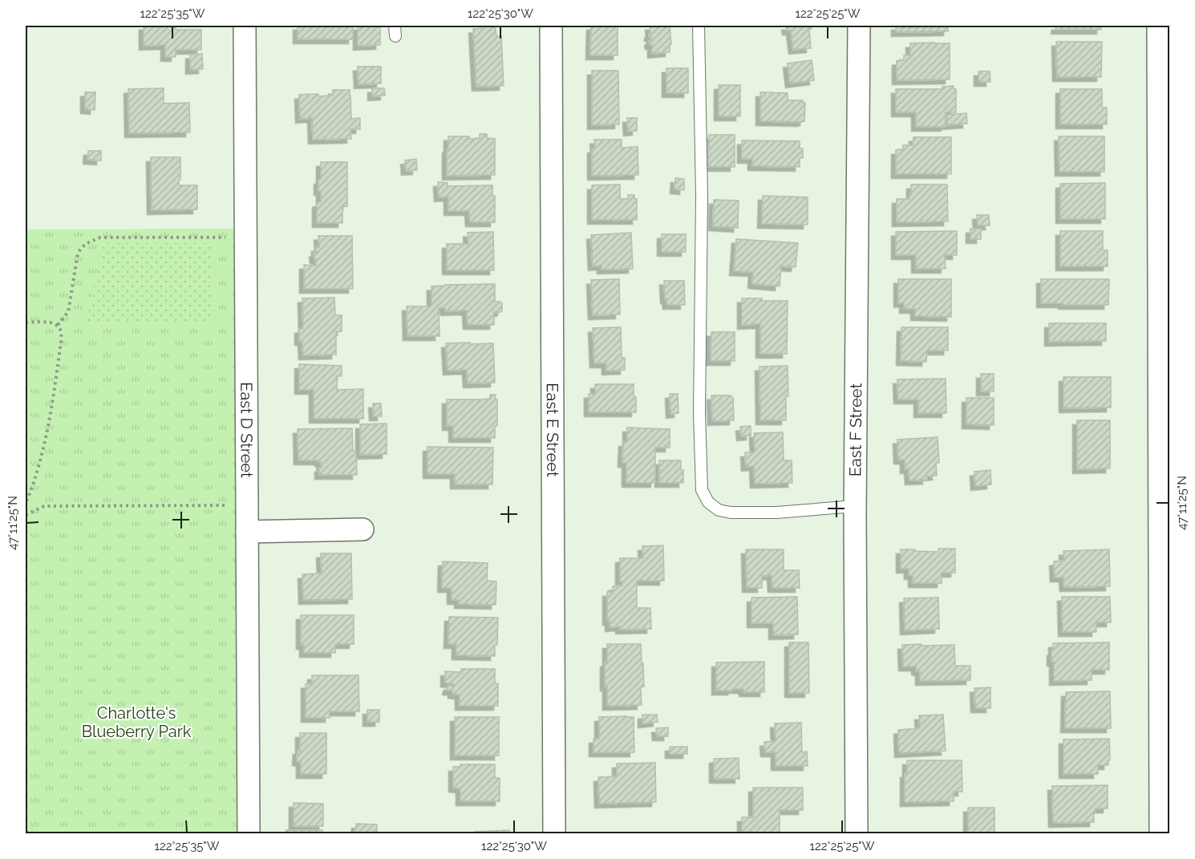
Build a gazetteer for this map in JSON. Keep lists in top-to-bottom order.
{
  "streets": {
    "street": ["East F Street", "East D Street", "East E Street"]
  },
  "parks": ["Charlotte's Blueberry Park"],
  "coordinates": [
    "122°25'35\"W",
    "122°25'30\"W",
    "122°25'25\"W",
    "47°11'25\"N"
  ]
}
